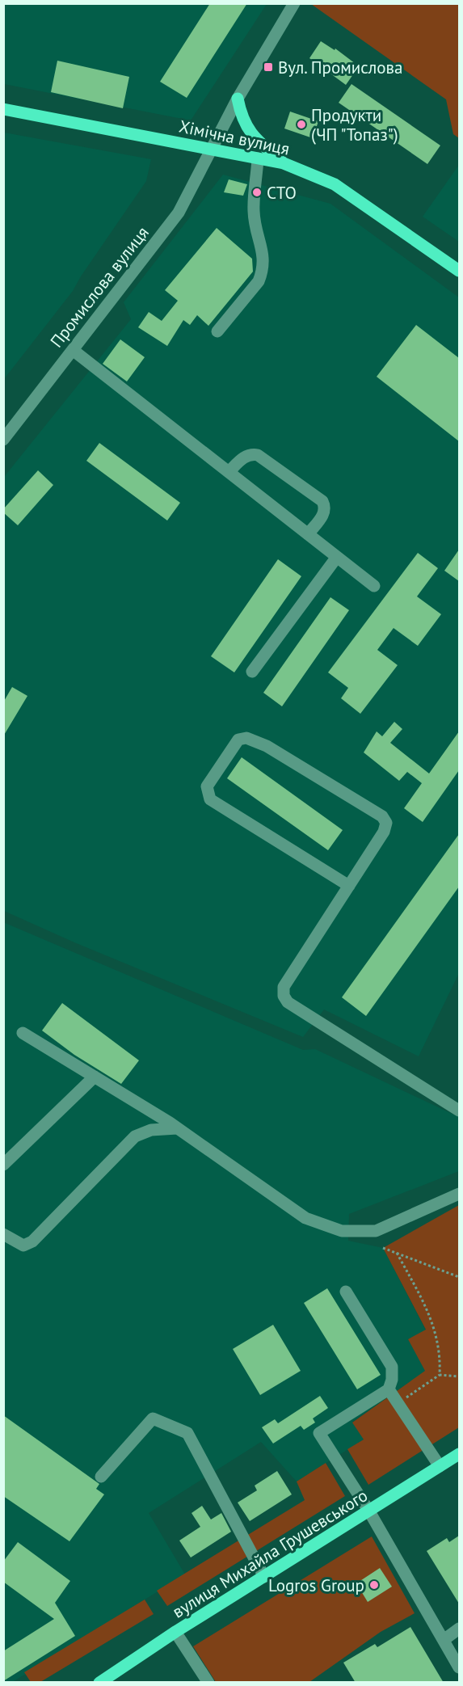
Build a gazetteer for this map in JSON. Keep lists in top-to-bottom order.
{
  "streets": {
    "main road": ["Хімічна вулиця", "вулиця Михайла Грушевського"],
    "street": ["Промислова вулиця"]
  },
  "crossings": [
    ["Хімічна вулиця", "Промислова вулиця"]
  ],
  "places": {
    "transit": ["Вул. Промислова"],
    "other": ["Продукти (ЧП \"Топаз\")", "СТО", "Logros Group"]
  }
}
